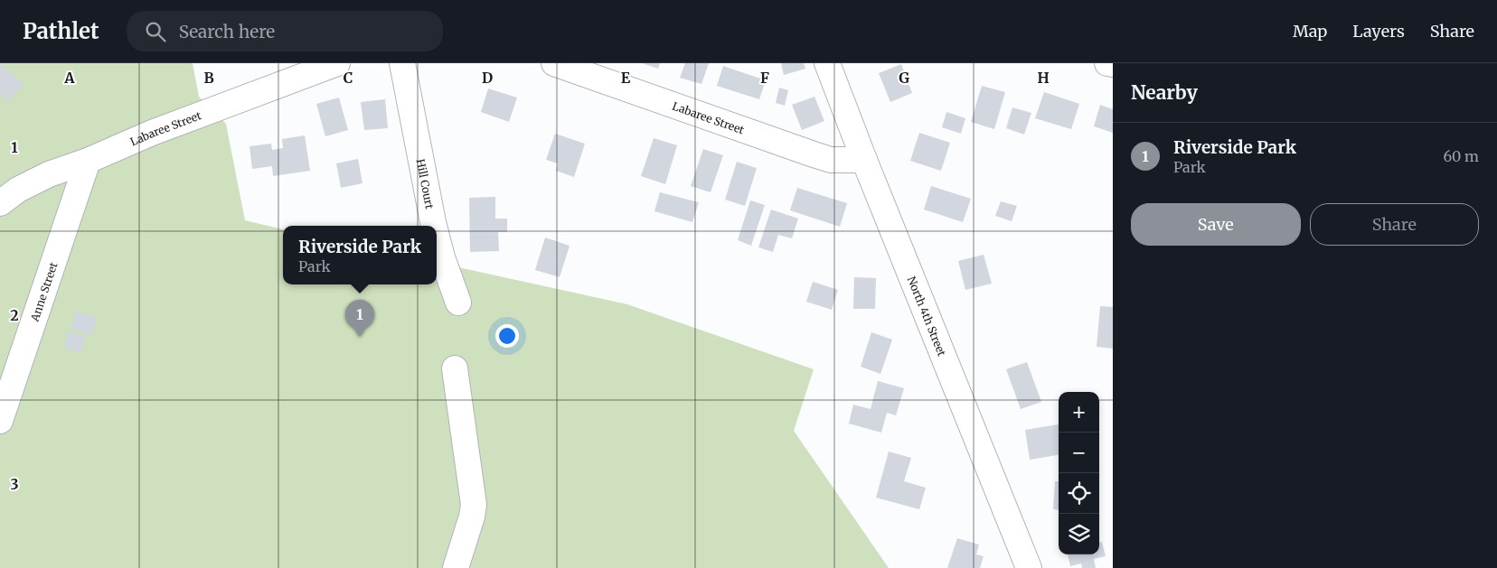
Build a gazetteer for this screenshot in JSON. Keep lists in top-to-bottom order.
{
  "streets": {
    "street": [
      "Labaree Street",
      "Hill Court",
      "Anne Street",
      "North 4th Street"
    ]
  },
  "crossings": [
    ["Labaree Street", "Anne Street"],
    ["Labaree Street", "North 4th Street"]
  ],
  "page": {
    "header": "Pathlet",
    "search": "Search here",
    "nav": ["Map", "Layers", "Share"],
    "heading": "Nearby",
    "list": [
      {
        "mark": "1",
        "name": "Riverside Park",
        "note": "Park",
        "value": "60 m"
      }
    ],
    "buttons": ["Save", "Share"],
    "popup": ["Riverside Park", "Park"],
    "pins": "1",
    "map_buttons": ["+", "−"]
  },
  "grid": {
    "columns": [
      "A",
      "B",
      "C",
      "D",
      "E",
      "F",
      "G",
      "H"
    ],
    "rows": ["1", "2", "3"]
  }
}
